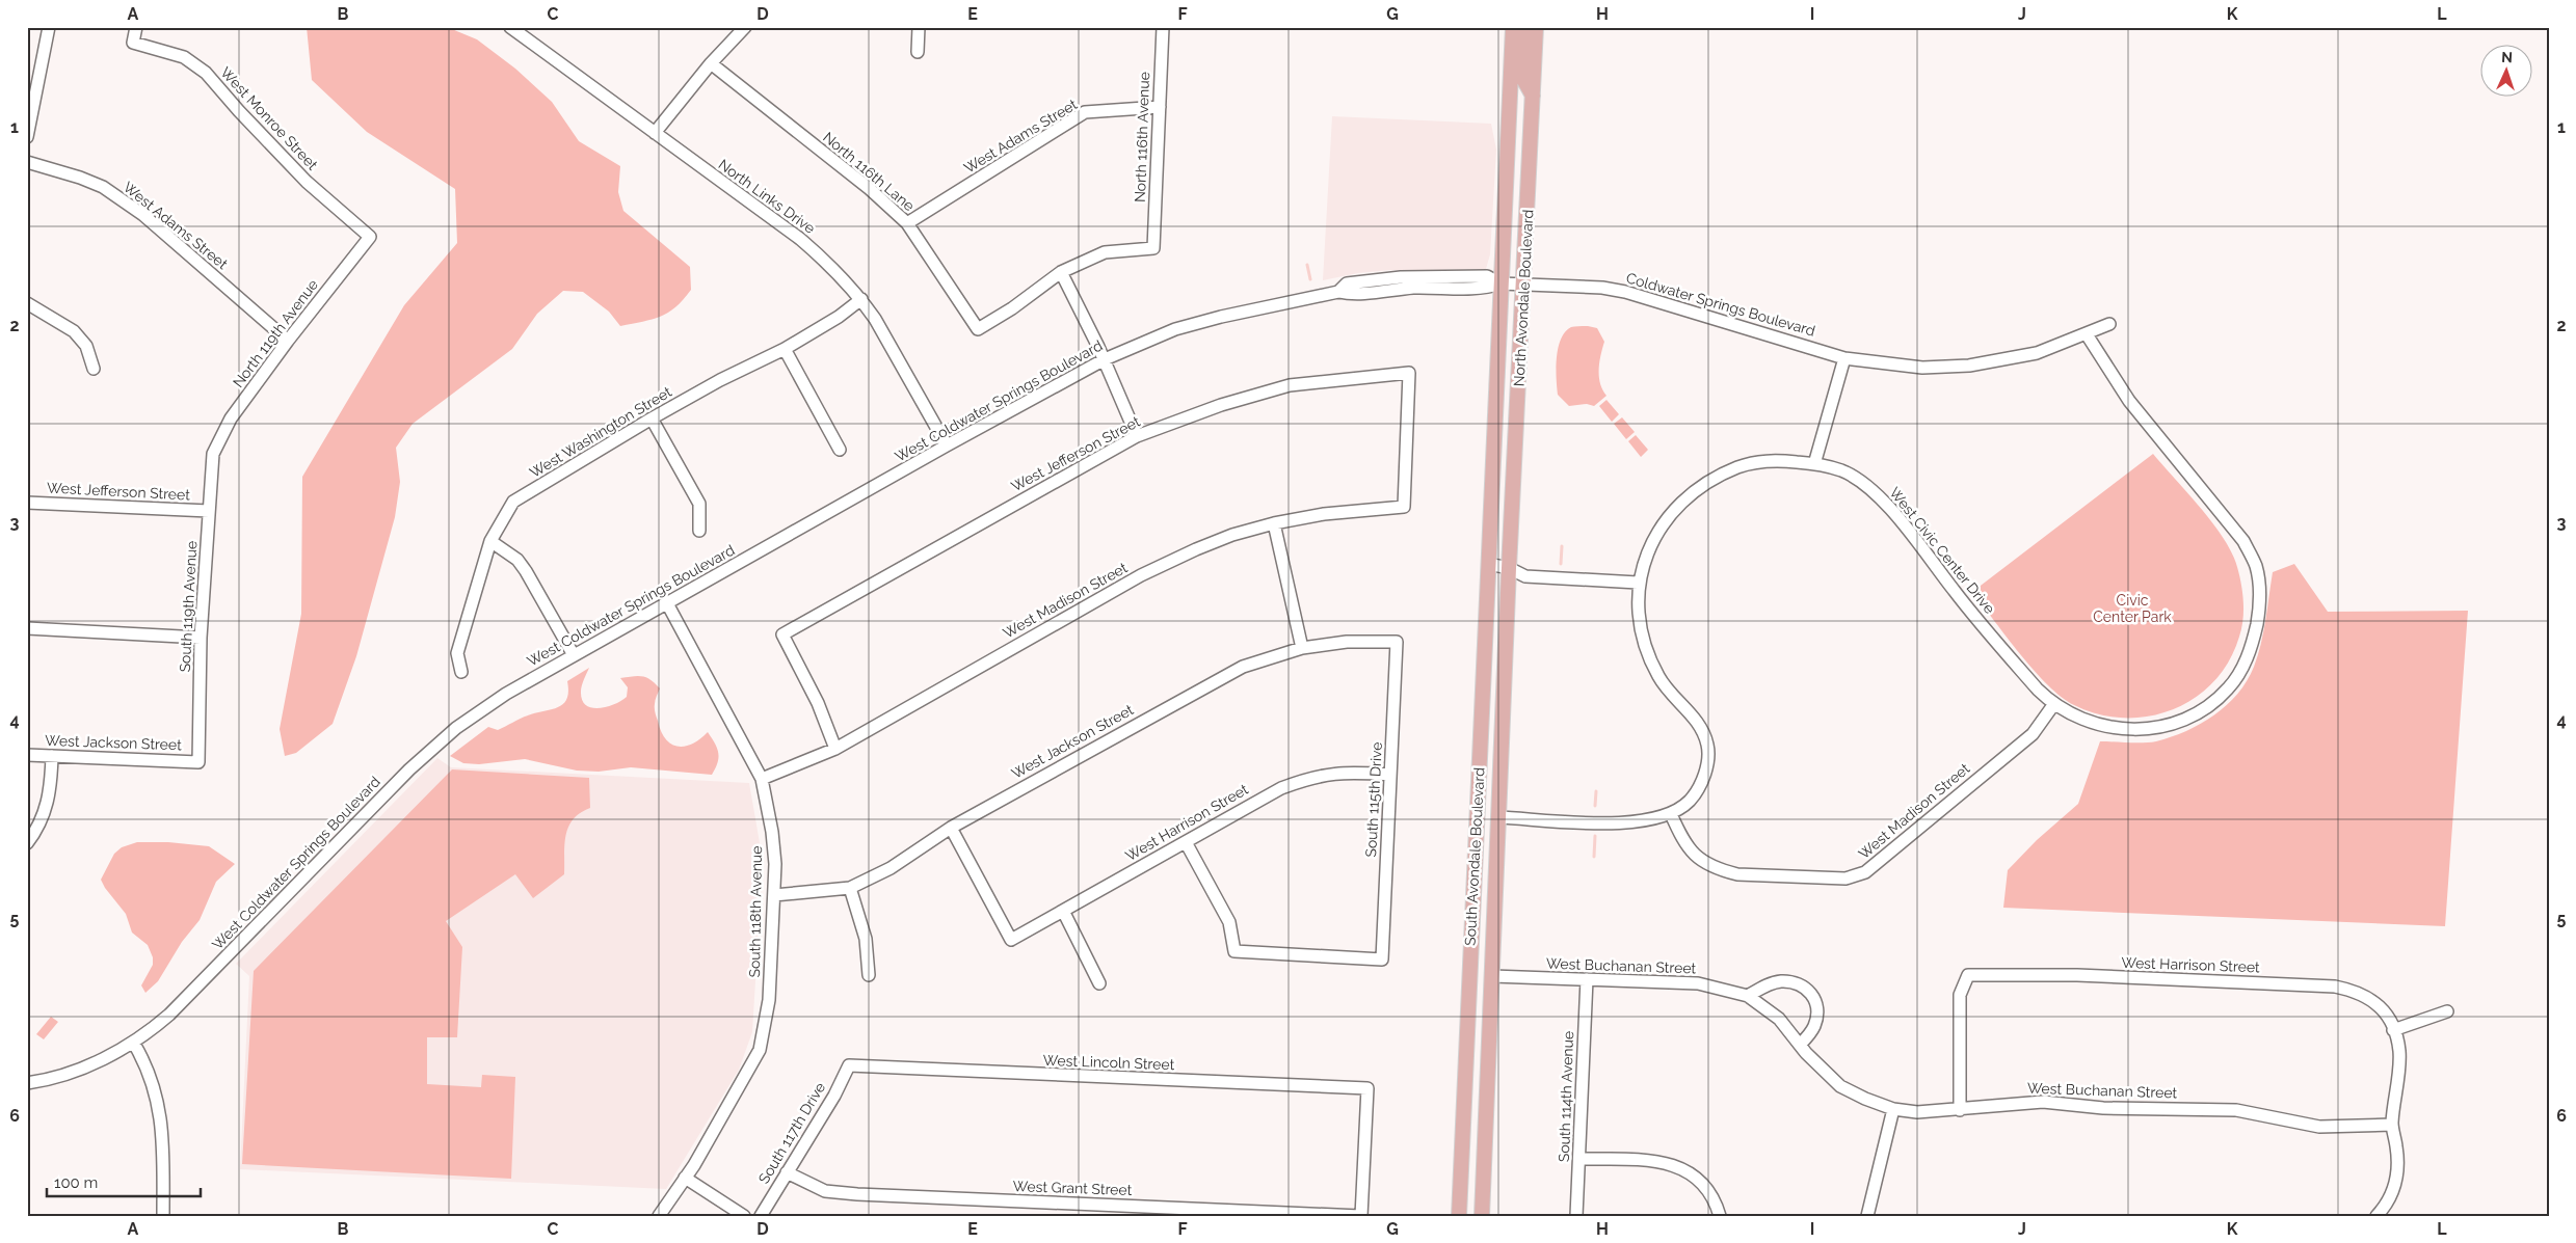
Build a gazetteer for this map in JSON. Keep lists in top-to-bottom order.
{
  "streets": {
    "main road": ["North Avondale Boulevard", "South Avondale Boulevard"],
    "street": [
      "West Monroe Street",
      "West Adams Street",
      "North 116th Avenue",
      "North 116th Lane",
      "North Links Drive",
      "Coldwater Springs Boulevard",
      "North 119th Avenue",
      "West Coldwater Springs Boulevard",
      "West Washington Street",
      "West Jefferson Street",
      "West Civic Center Drive",
      "West Madison Street",
      "South 119th Avenue",
      "West Jackson Street",
      "South 115th Drive",
      "West Harrison Street",
      "South 118th Avenue",
      "West Buchanan Street",
      "West Lincoln Street",
      "South 114th Avenue",
      "South 117th Drive",
      "West Grant Street"
    ]
  },
  "crossings": [
    ["West Monroe Street", "North 119th Avenue"],
    ["West Adams Street", "North 116th Avenue"],
    ["West Adams Street", "North 116th Lane"],
    ["West Adams Street", "North 119th Avenue"],
    ["North 116th Avenue", "North 116th Lane"],
    ["North Links Drive", "West Coldwater Springs Boulevard"],
    ["North Links Drive", "West Washington Street"],
    ["North Avondale Boulevard", "Coldwater Springs Boulevard"],
    ["North Avondale Boulevard", "West Coldwater Springs Boulevard"],
    ["North Avondale Boulevard", "South Avondale Boulevard"],
    ["Coldwater Springs Boulevard", "West Coldwater Springs Boulevard"],
    ["North 119th Avenue", "South 119th Avenue"],
    ["West Coldwater Springs Boulevard", "South 118th Avenue"],
    ["West Jefferson Street", "West Madison Street"],
    ["West Jefferson Street", "South 119th Avenue"],
    ["West Civic Center Drive", "West Madison Street"],
    ["West Civic Center Drive", "South Avondale Boulevard"],
    ["West Madison Street", "South 118th Avenue"],
    ["South 119th Avenue", "West Jackson Street"],
    ["West Jackson Street", "South 115th Drive"],
    ["West Jackson Street", "West Harrison Street"],
    ["West Jackson Street", "South 118th Avenue"],
    ["South 115th Drive", "West Harrison Street"],
    ["West Harrison Street", "West Buchanan Street"],
    ["South Avondale Boulevard", "West Buchanan Street"],
    ["West Buchanan Street", "South 114th Avenue"],
    ["West Lincoln Street", "South 117th Drive"],
    ["West Lincoln Street", "West Grant Street"],
    ["South 117th Drive", "West Grant Street"]
  ],
  "parks": ["Civic Center Park"],
  "scale_bar": "100 m",
  "north": "top",
  "grid": {
    "columns": [
      "A",
      "B",
      "C",
      "D",
      "E",
      "F",
      "G",
      "H",
      "I",
      "J",
      "K",
      "L"
    ],
    "rows": [
      "1",
      "2",
      "3",
      "4",
      "5",
      "6"
    ]
  }
}
